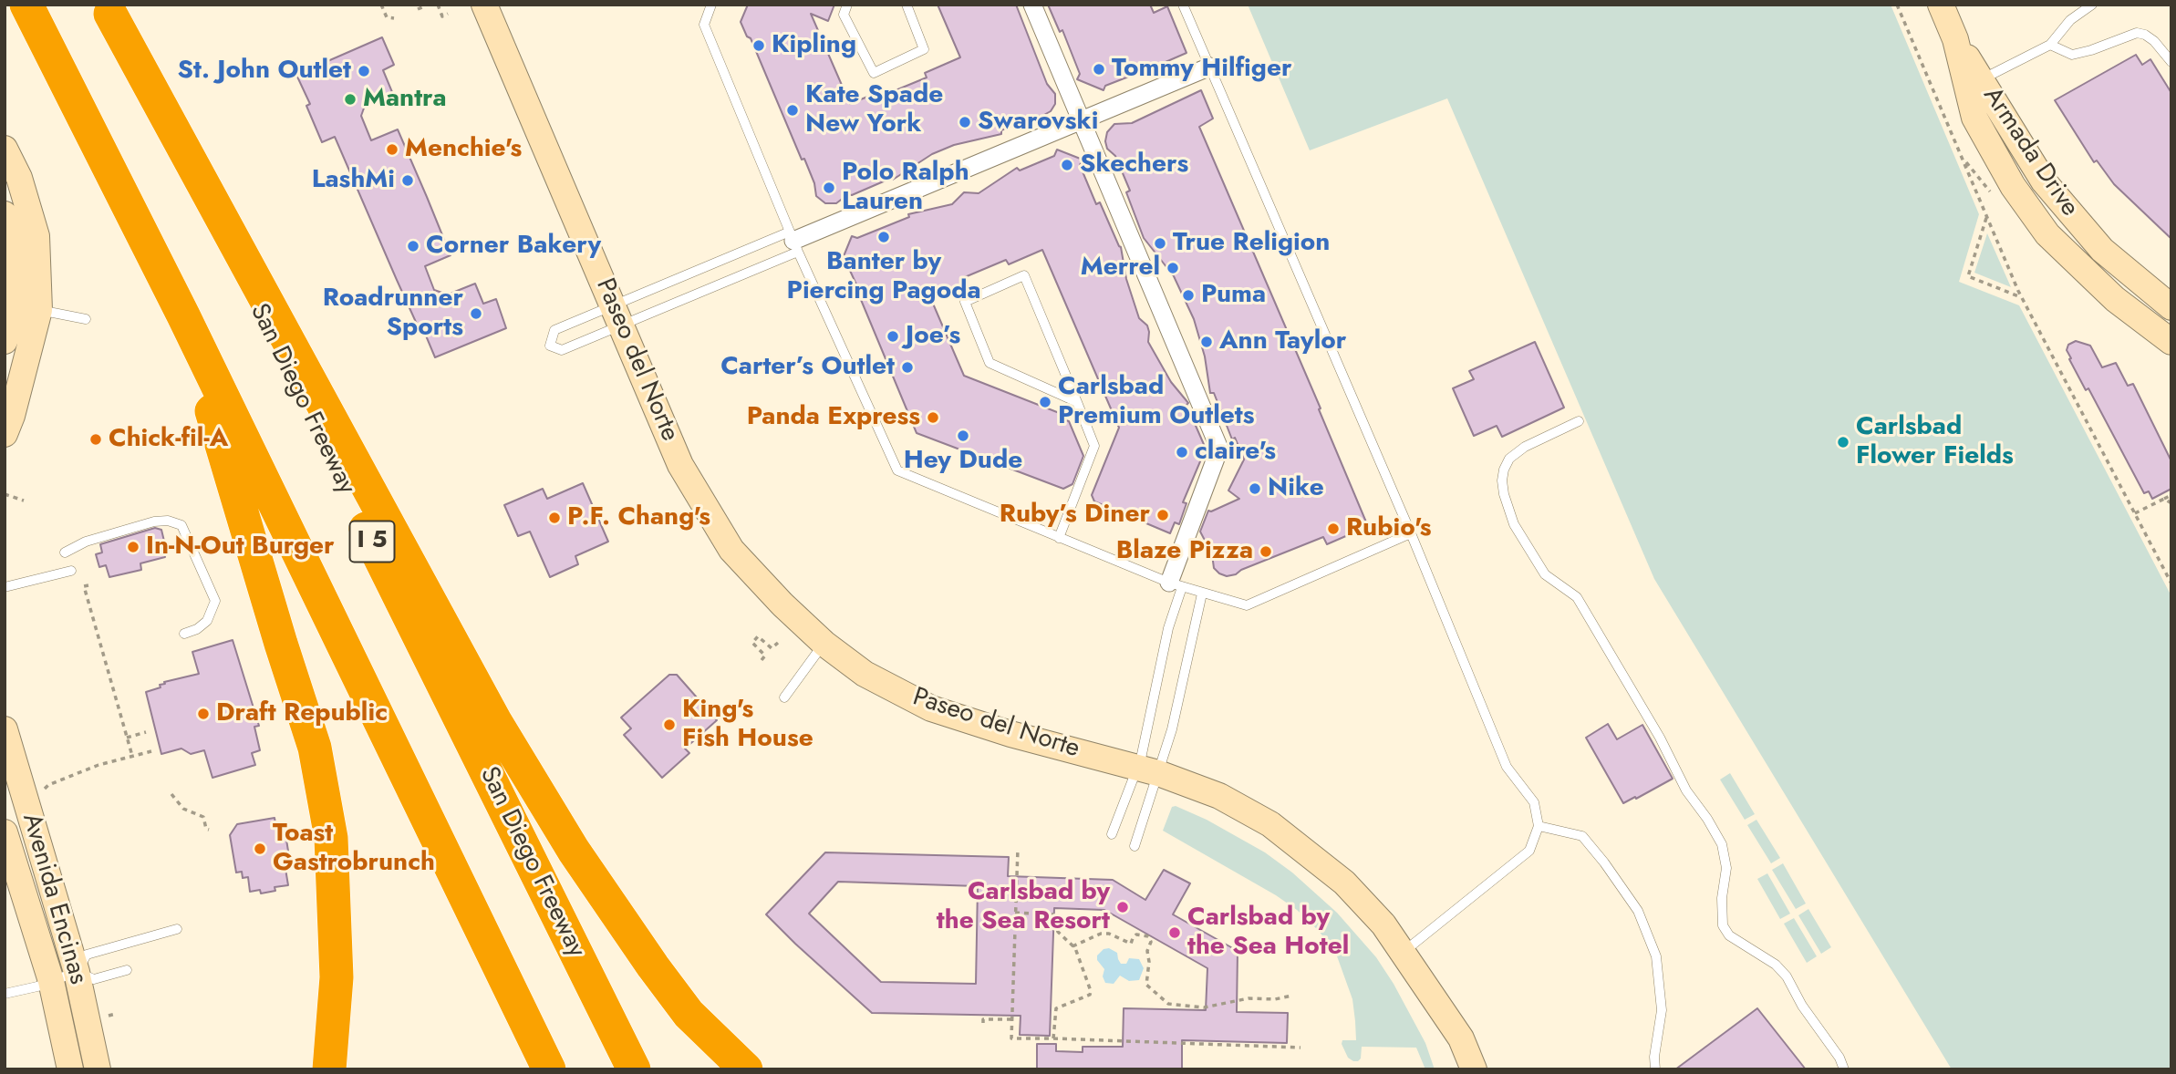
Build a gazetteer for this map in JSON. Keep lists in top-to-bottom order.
{
  "streets": {
    "highway": ["San Diego Freeway", "I 5"],
    "main road": ["Armada Drive", "Paseo del Norte", "Avenida Encinas"]
  },
  "places": [
    "Kipling",
    "Tommy Hilfiger",
    "St. John Outlet",
    "Mantra",
    "Kate Spade New York",
    "Swarovski",
    "Menchie's",
    "Skechers",
    "LashMi",
    "Polo Ralph Lauren",
    "Banter by Piercing Pagoda",
    "True Religion",
    "Corner Bakery",
    "Merrel",
    "Puma",
    "Roadrunner Sports",
    "Joe’s",
    "Ann Taylor",
    "Carter’s Outlet",
    "Carlsbad Premium Outlets",
    "Panda Express",
    "Hey Dude",
    "Chick-fil-A",
    "Carlsbad Flower Fields",
    "claire's",
    "Nike",
    "Ruby’s Diner",
    "P.F. Chang's",
    "Rubio's",
    "In-N-Out Burger",
    "Blaze Pizza",
    "Draft Republic",
    "King's Fish House",
    "Toast Gastrobrunch",
    "Carlsbad by the Sea Resort",
    "Carlsbad by the Sea Hotel"
  ]
}
